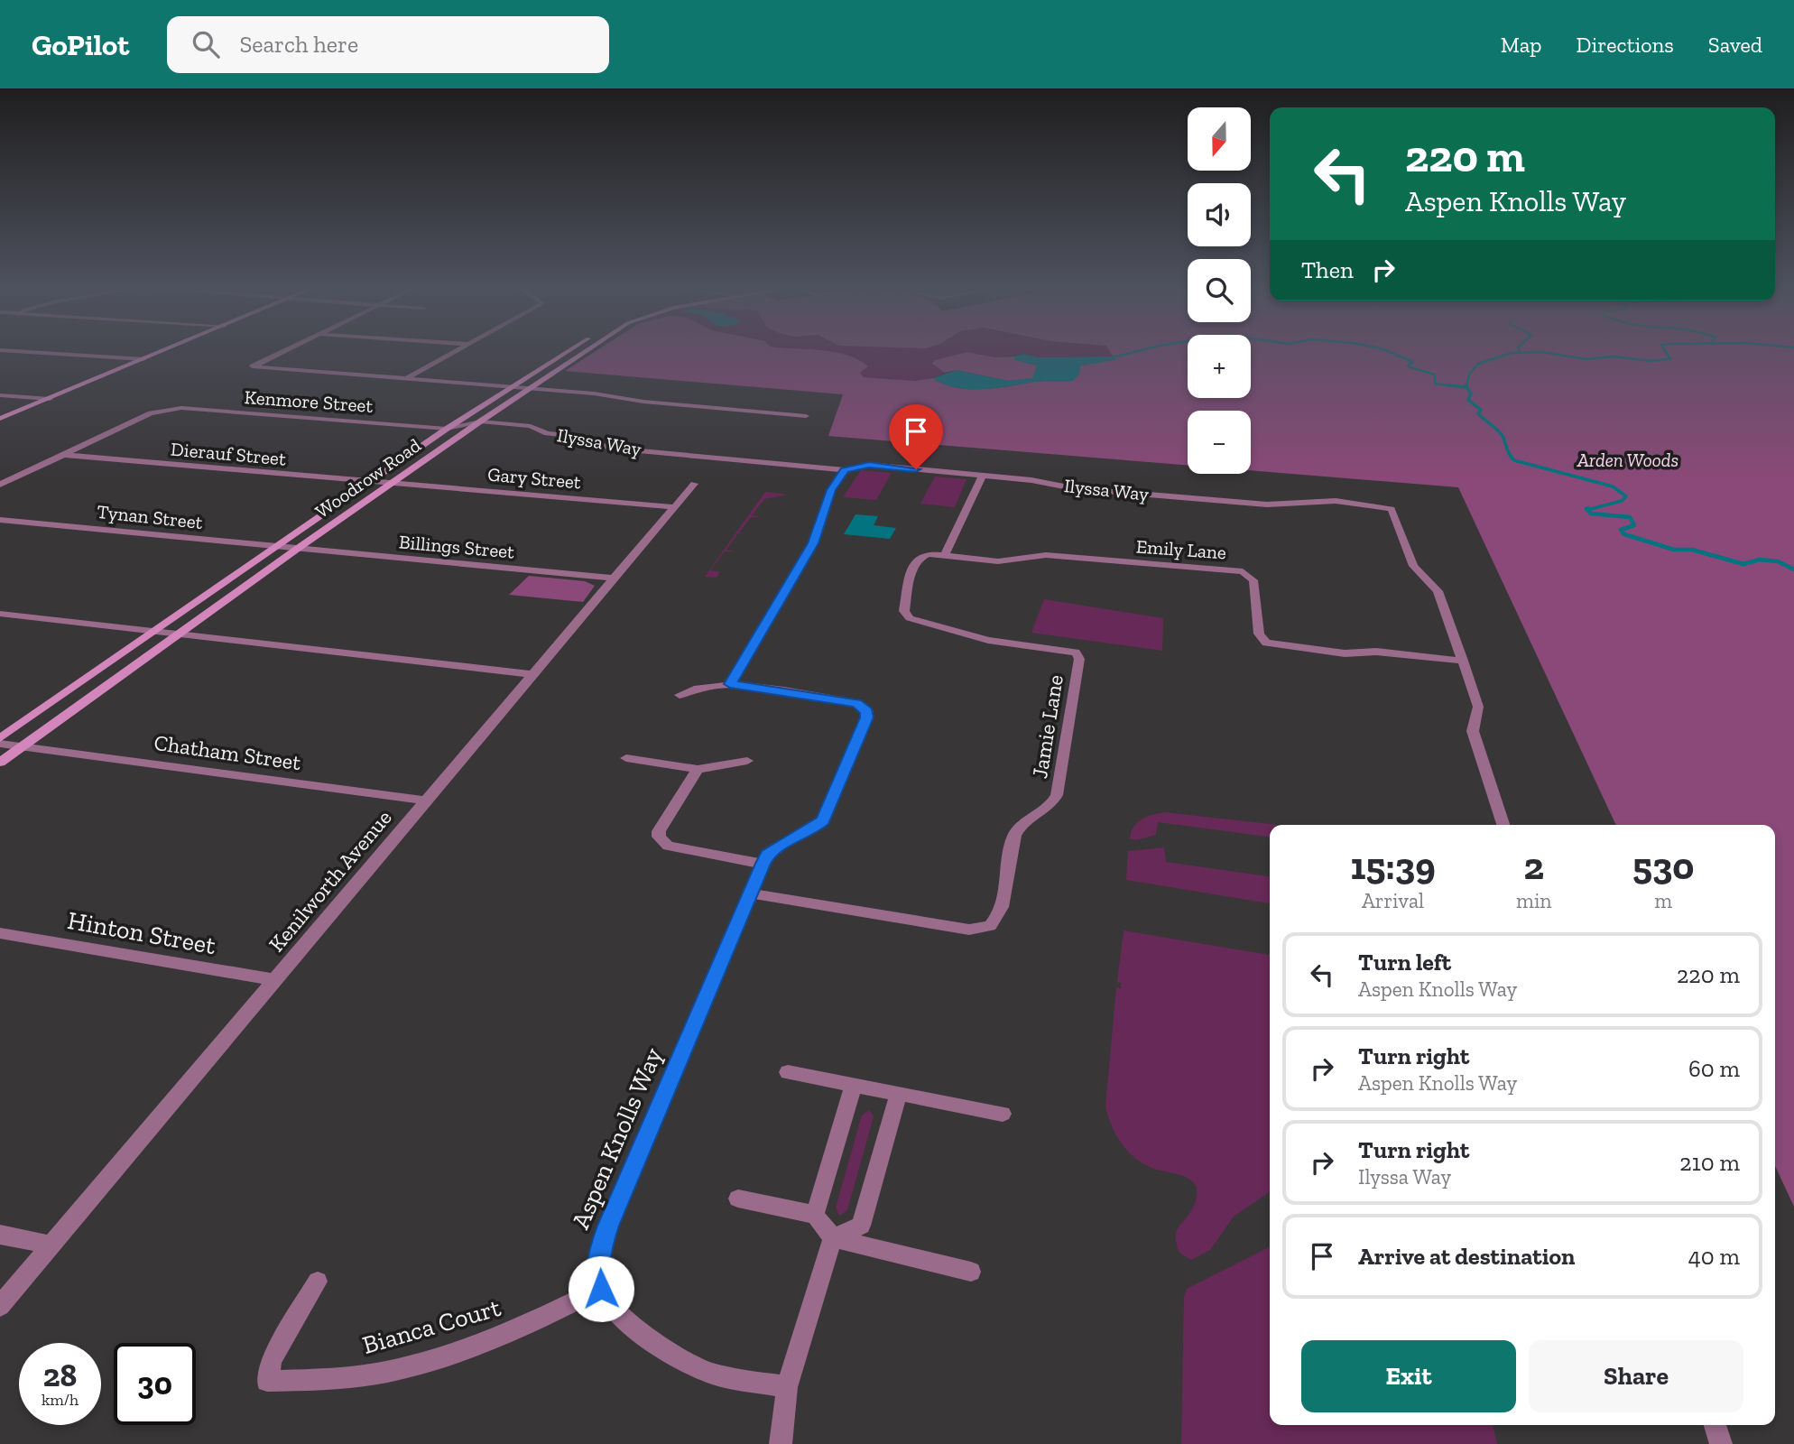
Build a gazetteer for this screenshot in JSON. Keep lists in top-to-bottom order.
{
  "streets": {
    "street": [
      "Kenmore Street",
      "Ilyssa Way",
      "Dierauf Street",
      "Woodrow Road",
      "Gary Street",
      "Tynan Street",
      "Billings Street",
      "Emily Lane",
      "Jamie Lane",
      "Chatham Street",
      "Kenilworth Avenue",
      "Hinton Street",
      "Aspen Knolls Way",
      "Bianca Court"
    ]
  },
  "crossings": [
    ["Kenmore Street", "Ilyssa Way"],
    ["Kenmore Street", "Dierauf Street"],
    ["Kenmore Street", "Woodrow Road"],
    ["Ilyssa Way", "Woodrow Road"],
    ["Ilyssa Way", "Emily Lane"],
    ["Dierauf Street", "Woodrow Road"],
    ["Dierauf Street", "Gary Street"],
    ["Woodrow Road", "Gary Street"],
    ["Woodrow Road", "Tynan Street"],
    ["Woodrow Road", "Billings Street"],
    ["Woodrow Road", "Chatham Street"],
    ["Gary Street", "Kenilworth Avenue"],
    ["Tynan Street", "Billings Street"],
    ["Billings Street", "Kenilworth Avenue"],
    ["Emily Lane", "Jamie Lane"],
    ["Jamie Lane", "Aspen Knolls Way"],
    ["Chatham Street", "Kenilworth Avenue"],
    ["Kenilworth Avenue", "Hinton Street"],
    ["Aspen Knolls Way", "Bianca Court"]
  ],
  "parks": ["Arden Woods"],
  "north": "bottom",
  "page": {
    "header": "GoPilot",
    "search": "Search here",
    "nav": ["Map", "Directions", "Saved"],
    "map_buttons": ["+", "−"],
    "turn": ["220 m", "Aspen Knolls Way"],
    "then": "Then",
    "eta": [
      "15:39",
      "Arrival",
      "2",
      "min",
      "530",
      "m"
    ],
    "list": [
      {
        "name": "Turn left",
        "note": "Aspen Knolls Way",
        "value": "220 m"
      },
      {
        "name": "Turn right",
        "note": "Aspen Knolls Way",
        "value": "60 m"
      },
      {
        "name": "Turn right",
        "note": "Ilyssa Way",
        "value": "210 m"
      },
      {
        "name": "Arrive at destination",
        "value": "40 m"
      }
    ],
    "buttons": ["Exit", "Share"],
    "speed": "28 km/h",
    "limit": "30"
  }
}
